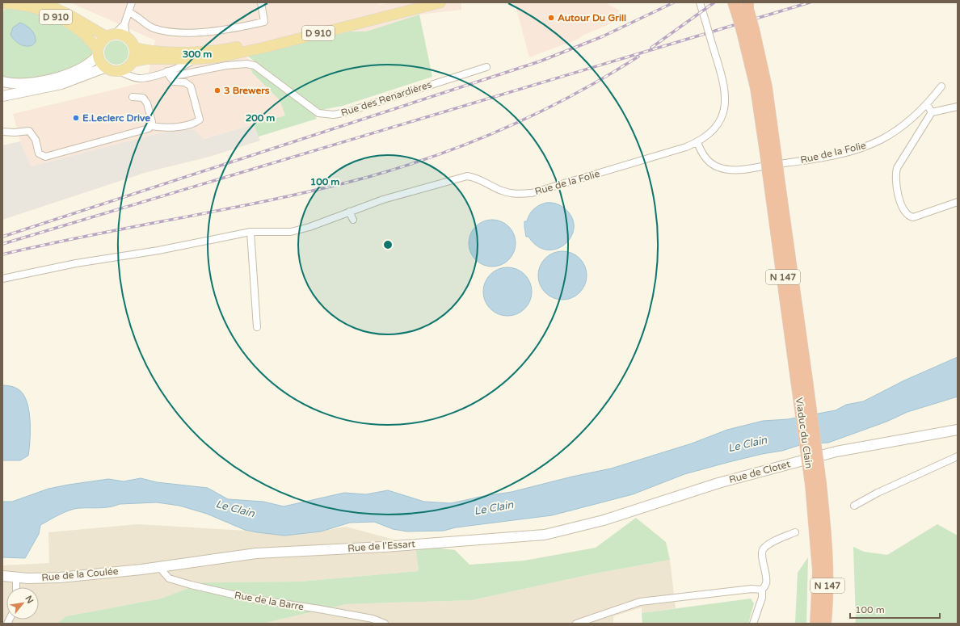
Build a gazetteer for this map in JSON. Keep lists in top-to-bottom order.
{
  "streets": {
    "highway": ["N 147", "Viaduc du Clain"],
    "main road": [
      "D 910",
      "Rue de Clotet",
      "Rue de l'Essart",
      "Rue de la Coulée"
    ],
    "street": ["Rue des Renardières", "Rue de la Folie", "Rue de la Barre"]
  },
  "crossings": [
    ["D 910", "Rue des Renardières"],
    ["N 147", "Viaduc du Clain"],
    ["Rue de Clotet", "Rue de l'Essart"],
    ["Rue de l'Essart", "Rue de la Coulée"],
    ["Rue de l'Essart", "Rue de la Barre"],
    ["Rue de la Coulée", "Rue de la Barre"]
  ],
  "water": ["Le Clain"],
  "places": ["Autour Du Grill", "3 Brewers", "E.Leclerc Drive"],
  "scale_bar": "100 m",
  "north": "top right",
  "rings": ["300 m", "200 m", "100 m"]
}
